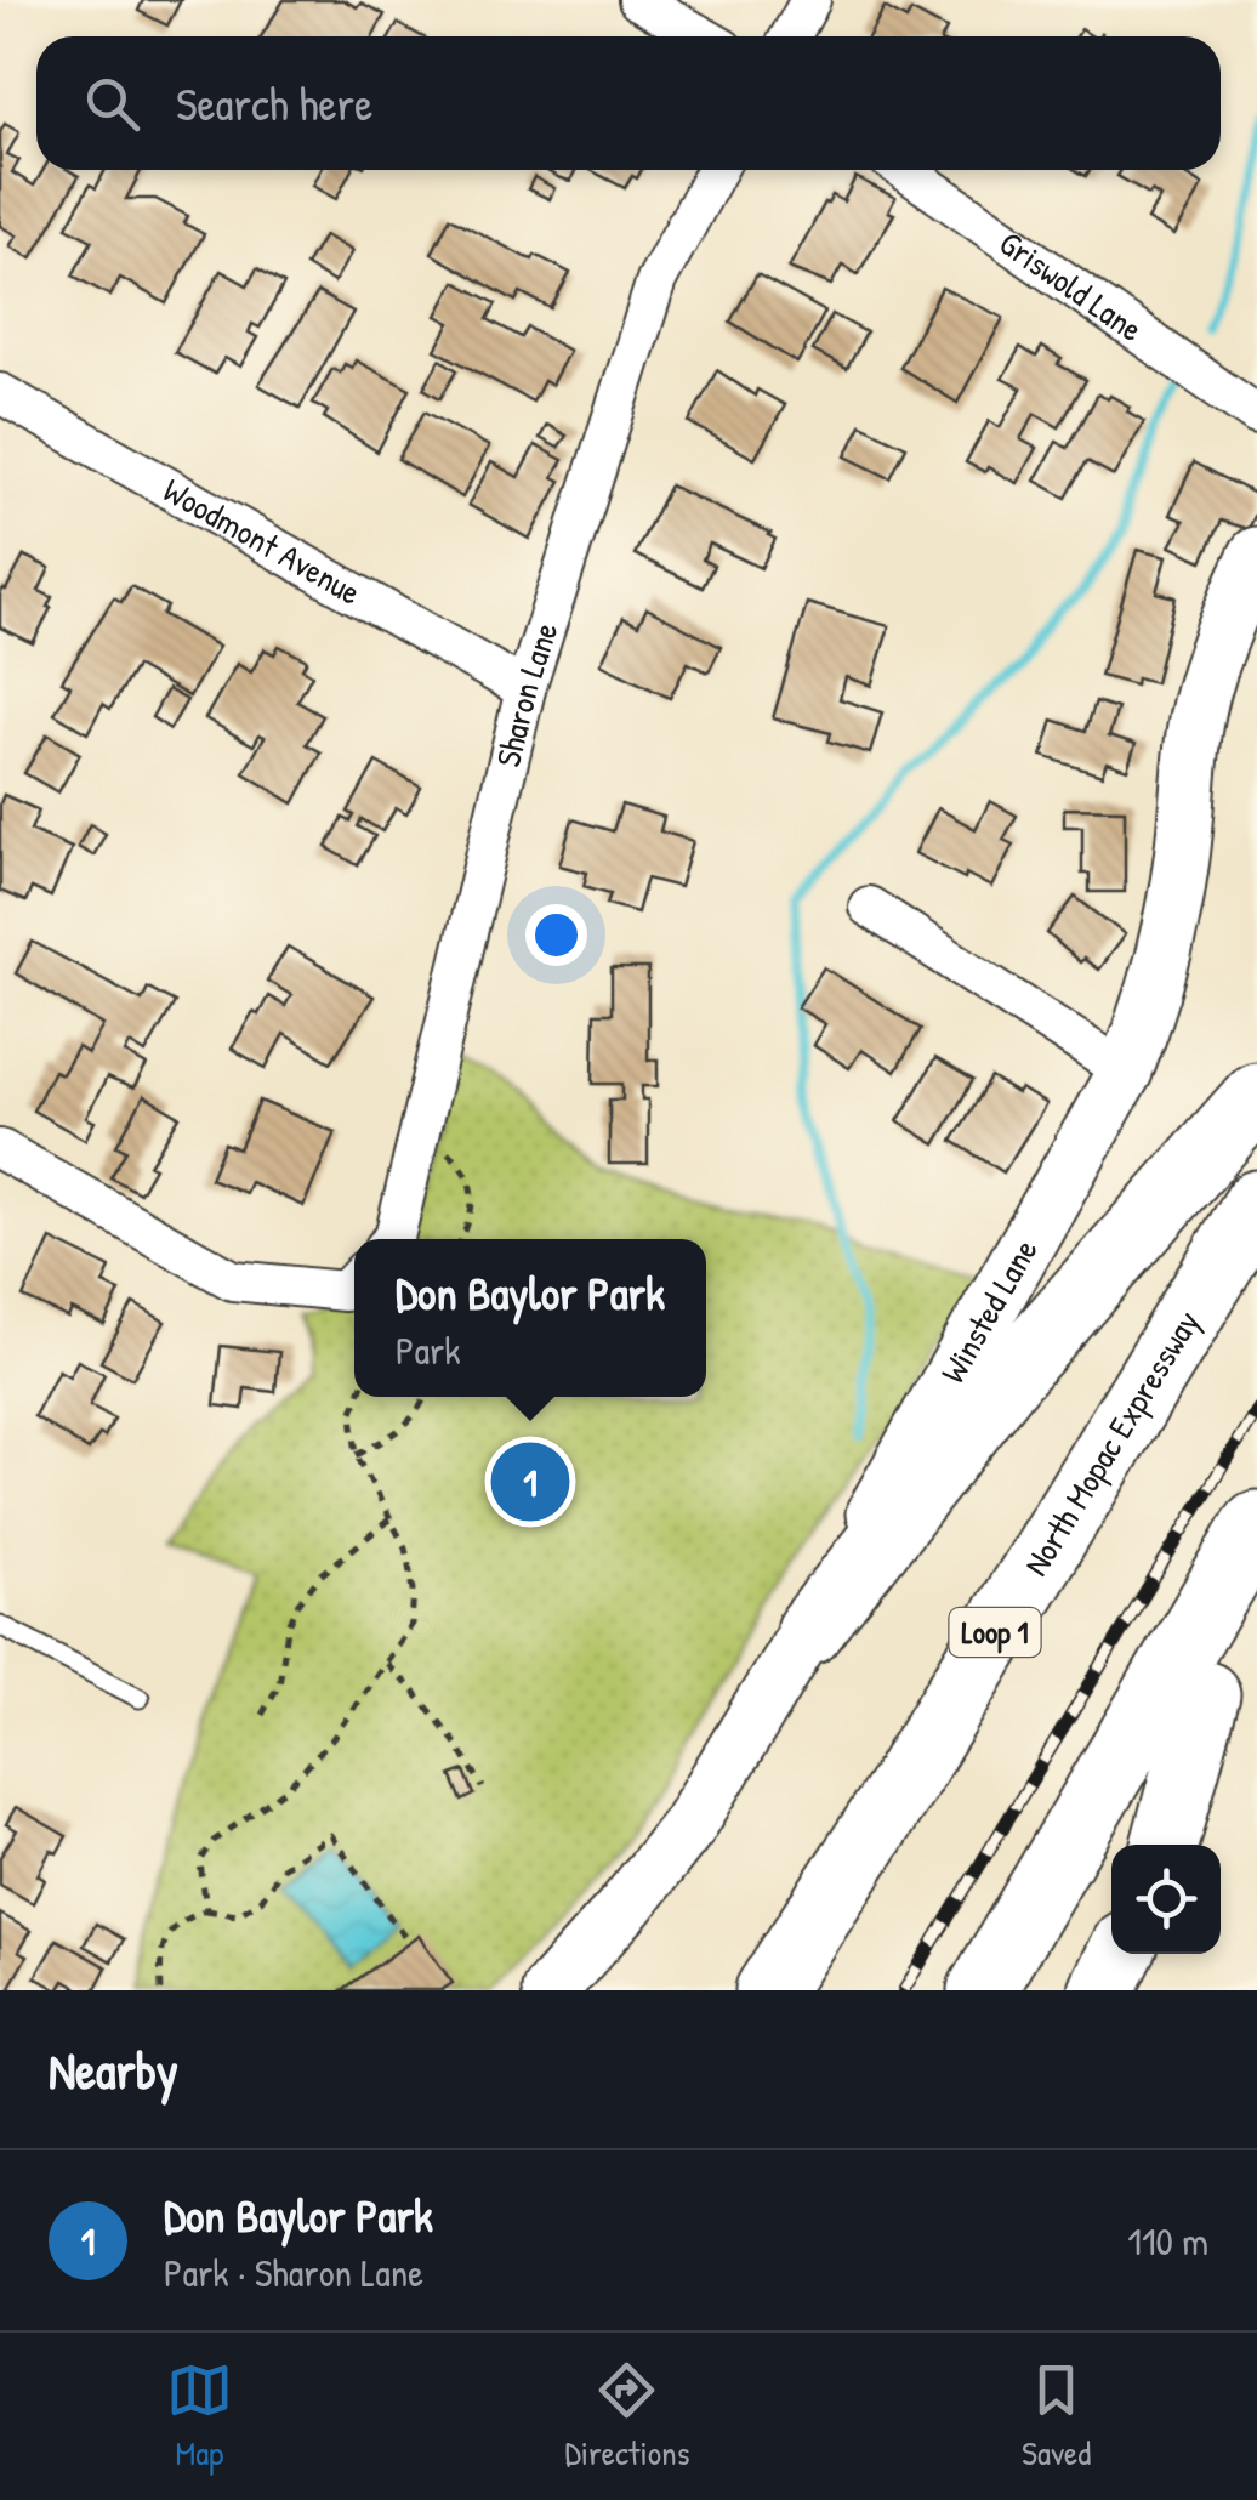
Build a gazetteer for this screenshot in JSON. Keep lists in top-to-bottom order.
{
  "streets": {
    "highway": ["North Mopac Expressway", "Loop 1"],
    "main road": ["Winsted Lane"],
    "street": ["Griswold Lane", "Woodmont Avenue", "Sharon Lane"]
  },
  "crossings": [
    ["Woodmont Avenue", "Sharon Lane"]
  ],
  "page": {
    "search": "Search here",
    "popup": ["Don Baylor Park", "Park"],
    "pins": "1",
    "heading": "Nearby",
    "list": [
      {
        "mark": "1",
        "name": "Don Baylor Park",
        "note": "Park · Sharon Lane",
        "value": "110 m"
      }
    ],
    "nav": ["Map", "Directions", "Saved"]
  }
}
